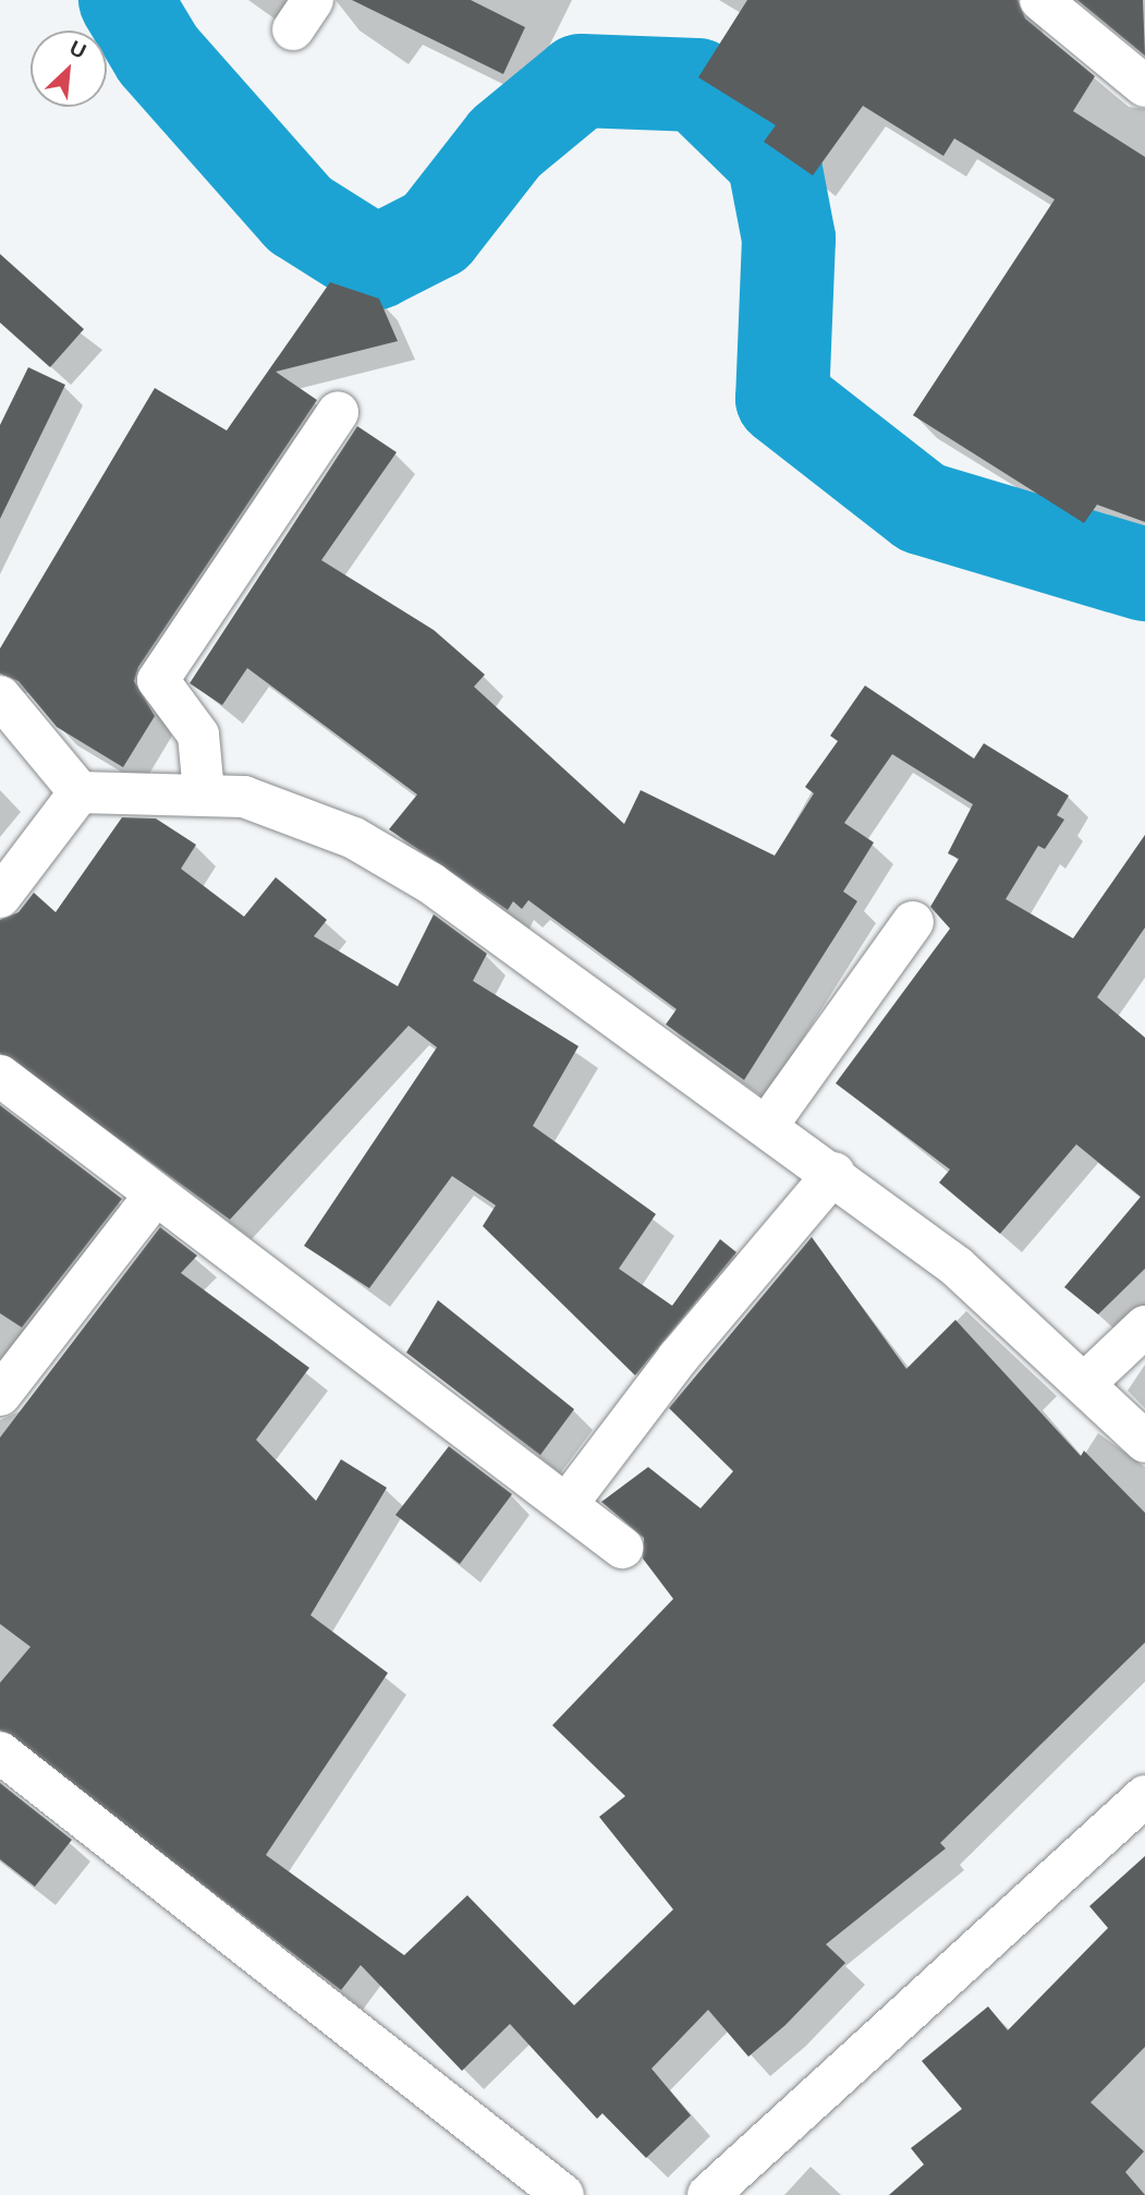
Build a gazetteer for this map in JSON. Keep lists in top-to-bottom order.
{
  "north": "top right"
}
